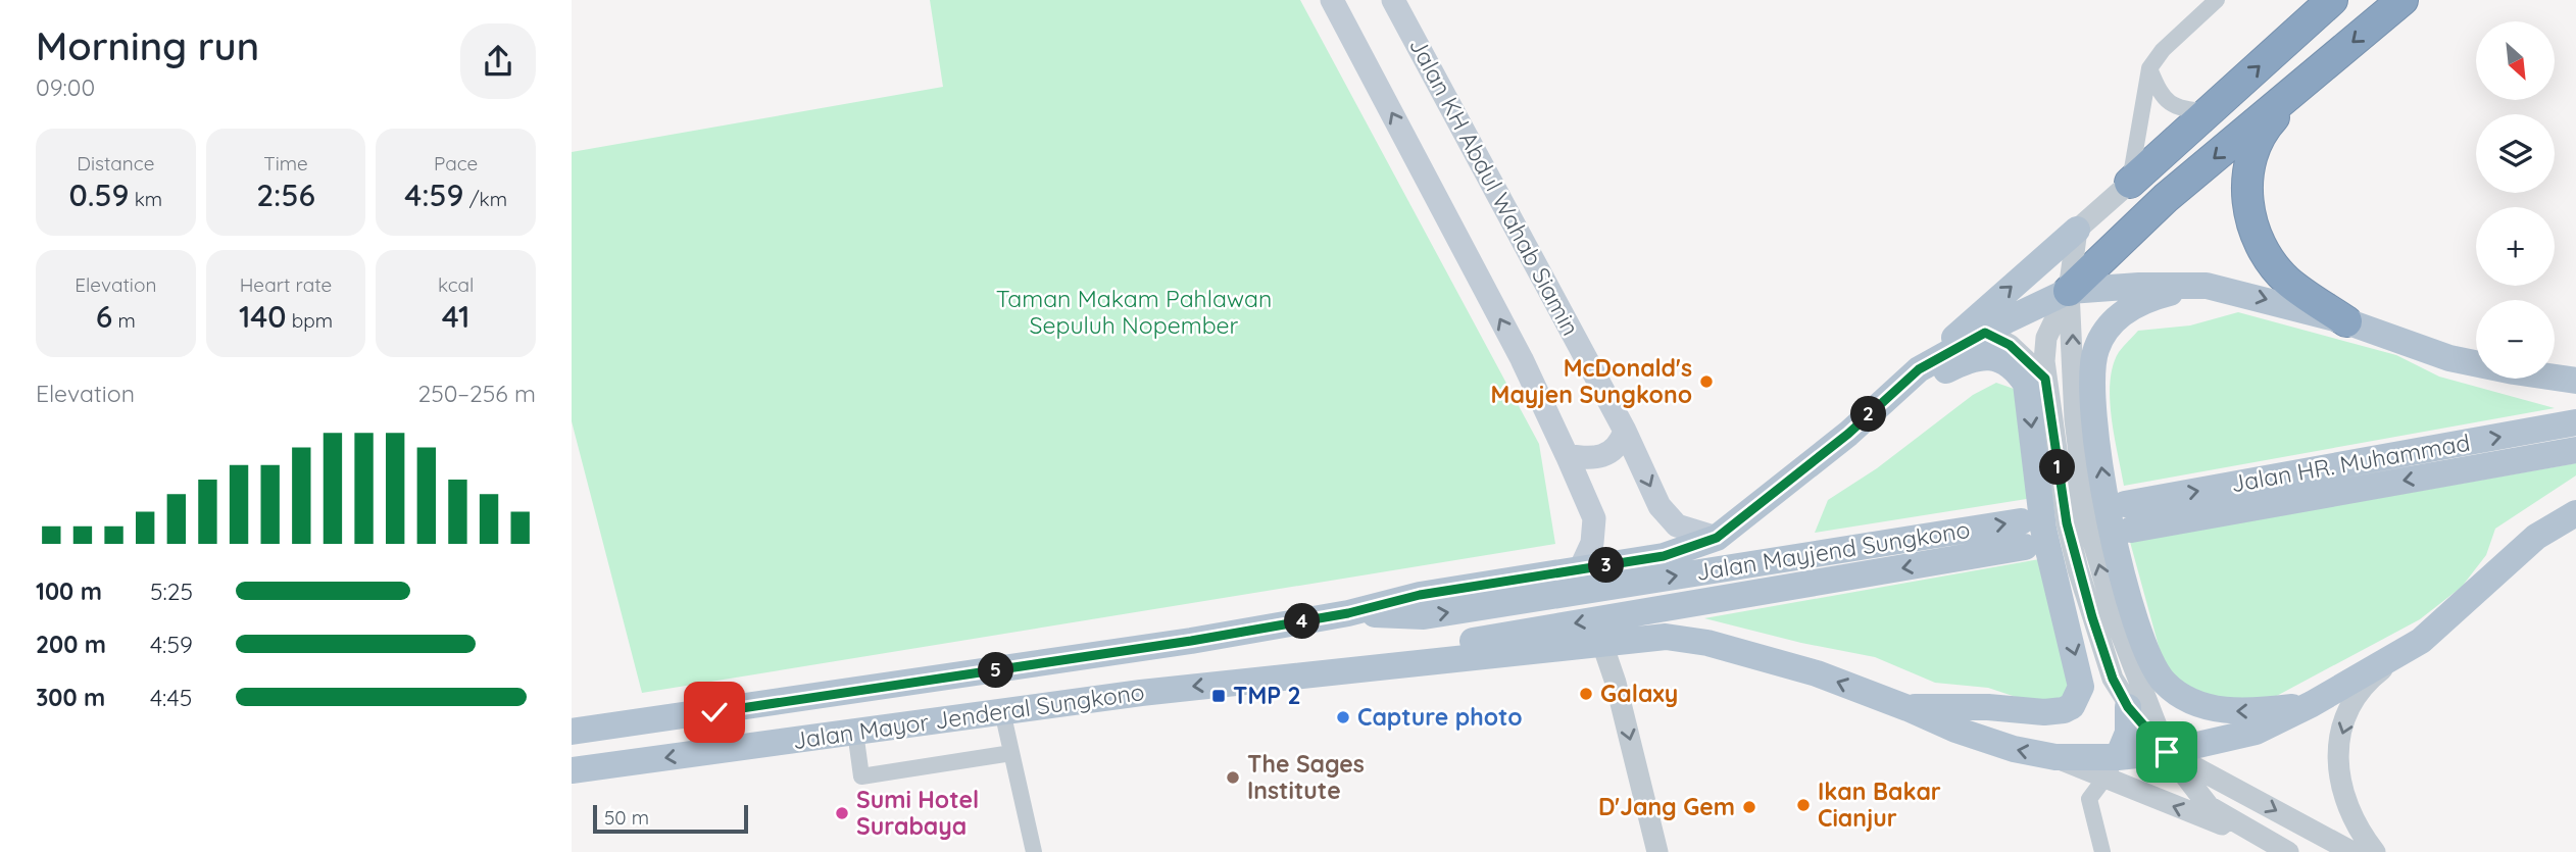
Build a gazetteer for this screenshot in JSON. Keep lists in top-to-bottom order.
{
  "streets": {
    "main road": [
      "Jalan KH Abdul Wahab Siamin",
      "Jalan HR. Muhammad",
      "Jalan Mayjend Sungkono",
      "Jalan Mayor Jenderal Sungkono"
    ]
  },
  "crossings": [
    ["Jalan Mayjend Sungkono", "Jalan Mayor Jenderal Sungkono"]
  ],
  "parks": ["Taman Makam Pahlawan Sepuluh Nopember"],
  "places": {
    "other": [
      "McDonald's Mayjen Sungkono",
      "Galaxy",
      "Capture photo",
      "The Sages Institute",
      "Ikan Bakar Cianjur",
      "D'Jang Gem",
      "Sumi Hotel Surabaya"
    ],
    "transit": ["TMP 2"]
  },
  "scale_bar": "50 m",
  "north": "bottom right",
  "page": {
    "heading": ["Morning run", "09:00"],
    "map_buttons": ["+", "−"],
    "stats": [
      ["Distance", "0.59 km"],
      ["Time", "2:56"],
      ["Pace", "4:59 /km"],
      ["Elevation", "6 m"],
      ["Heart rate", "140 bpm"],
      ["kcal", "41"]
    ],
    "chart": ["Elevation", "250–256 m"],
    "pins": [
      "2",
      "1",
      "3",
      "4",
      "5"
    ],
    "list": [
      {
        "name": "100 m",
        "note": "5:25"
      },
      {
        "name": "200 m",
        "note": "4:59"
      },
      {
        "name": "300 m",
        "note": "4:45"
      }
    ],
    "scale": "50 m"
  }
}
